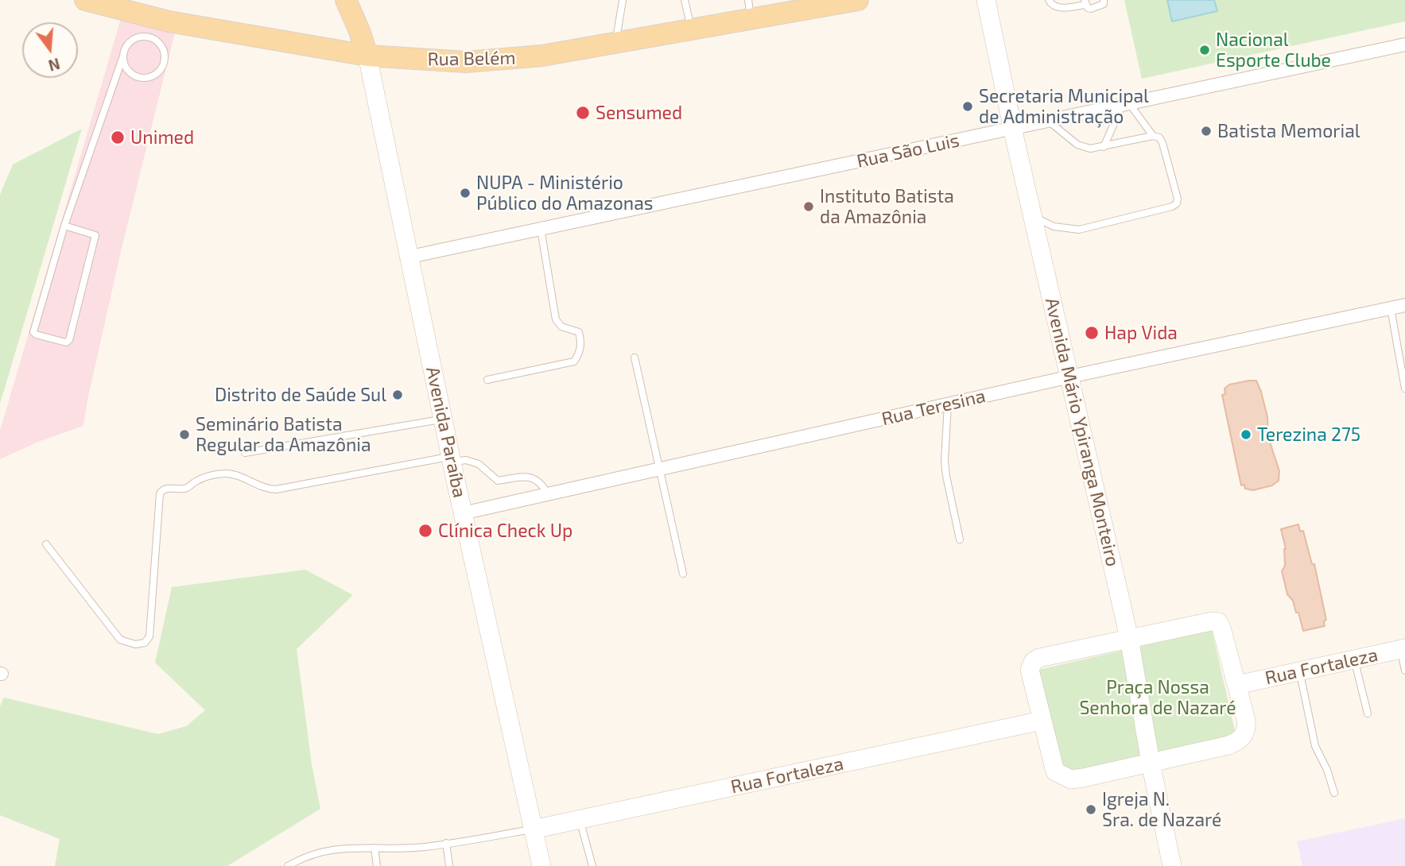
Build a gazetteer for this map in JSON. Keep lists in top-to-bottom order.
{
  "streets": {
    "main road": [
      "Rua Belém",
      "Avenida Paraíba",
      "Avenida Mário Ypiranga Monteiro",
      "Rua Fortaleza"
    ],
    "street": ["Rua São Luis", "Rua Teresina"]
  },
  "crossings": [
    ["Rua Belém", "Avenida Paraíba"],
    ["Rua São Luis", "Avenida Paraíba"],
    ["Rua São Luis", "Avenida Mário Ypiranga Monteiro"],
    ["Rua Teresina", "Avenida Paraíba"],
    ["Rua Teresina", "Avenida Mário Ypiranga Monteiro"],
    ["Avenida Paraíba", "Rua Fortaleza"]
  ],
  "parks": ["Praça Nossa Senhora de Nazaré"],
  "places": [
    "Nacional Esporte Clube",
    "Secretaria Municipal de Administração",
    "Sensumed",
    "Batista Memorial",
    "Unimed",
    "NUPA - Ministério Público do Amazonas",
    "Instituto Batista da Amazônia",
    "Hap Vida",
    "Distrito de Saúde Sul",
    "Seminário Batista Regular da Amazônia",
    "Terezina 275",
    "Clínica Check Up",
    "Igreja N. Sra. de Nazaré"
  ],
  "north": "bottom"
}
